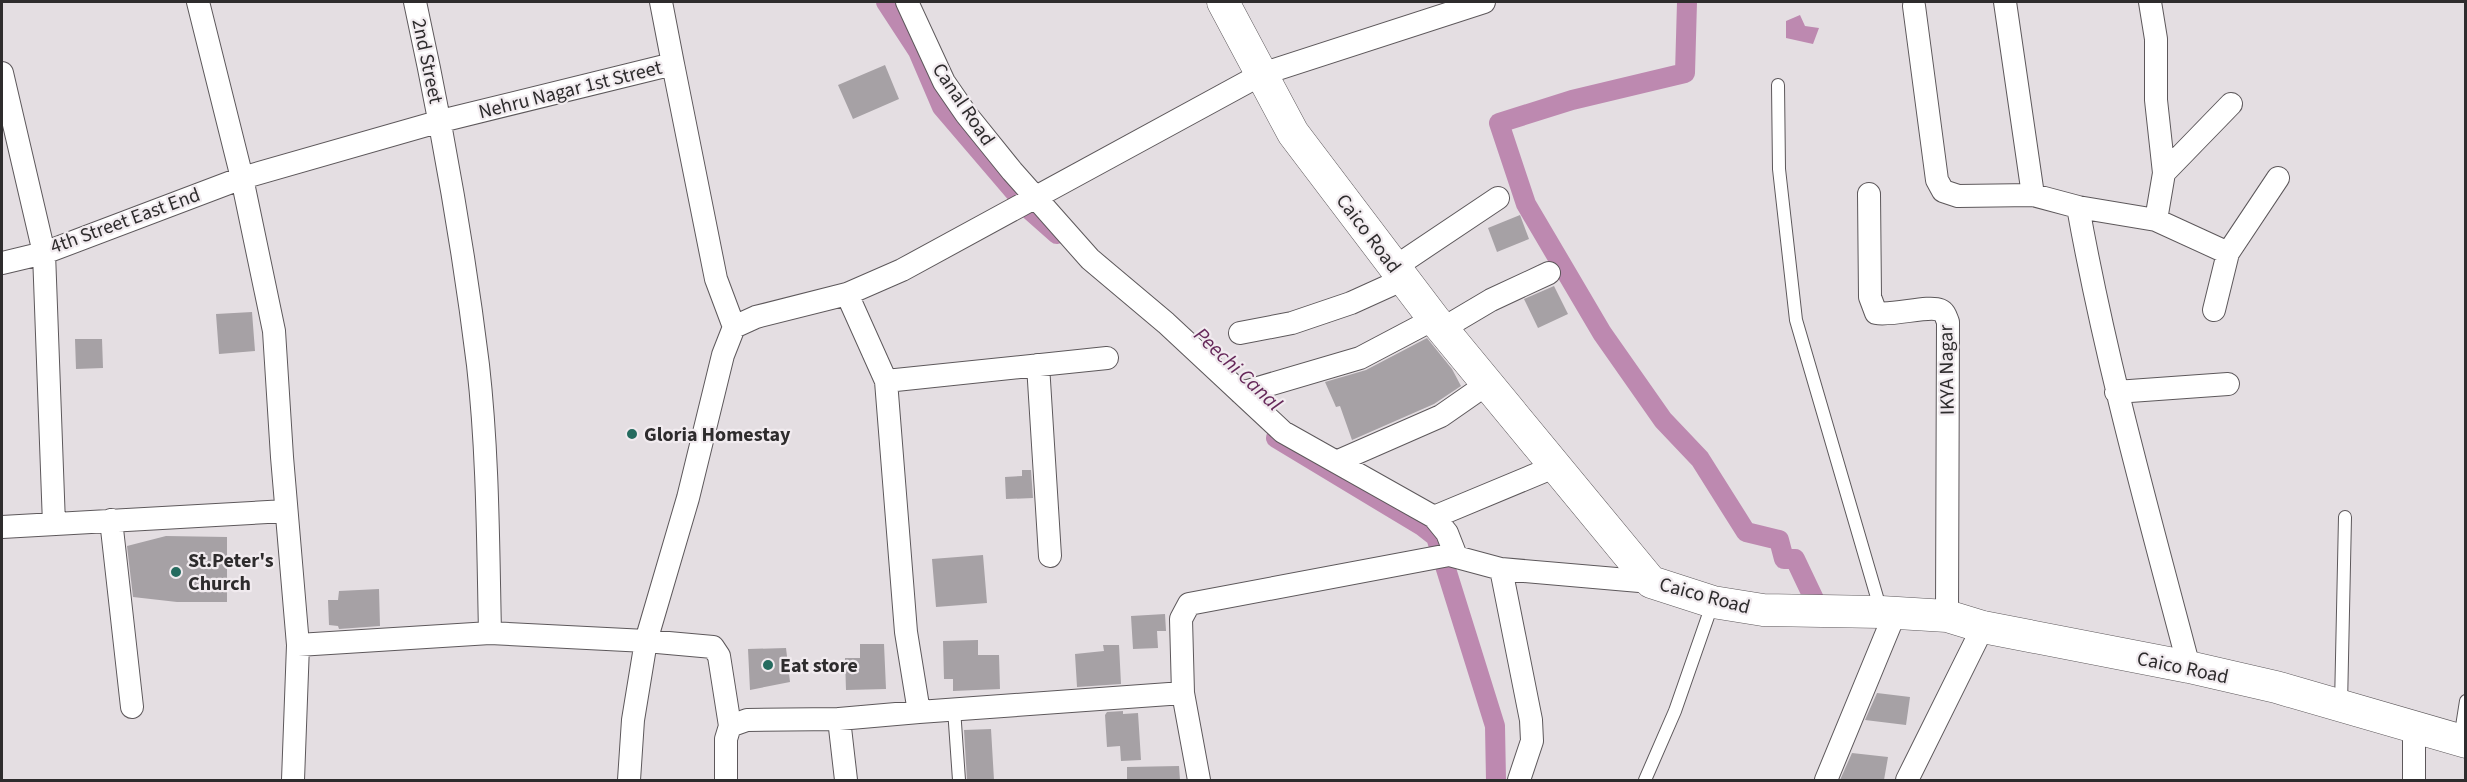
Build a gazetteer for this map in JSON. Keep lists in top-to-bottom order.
{
  "streets": {
    "street": [
      "2nd Street",
      "Nehru Nagar 1st Street",
      "Canal Road",
      "4th Street East End",
      "Caico Road",
      "IKYA Nagar"
    ]
  },
  "crossings": [
    ["2nd Street", "Nehru Nagar 1st Street"],
    ["Nehru Nagar 1st Street", "4th Street East End"],
    ["Caico Road", "IKYA Nagar"]
  ],
  "water": ["Peechi Canal"],
  "places": ["Gloria Homestay", "St.Peter's Church", "Eat store"]
}
